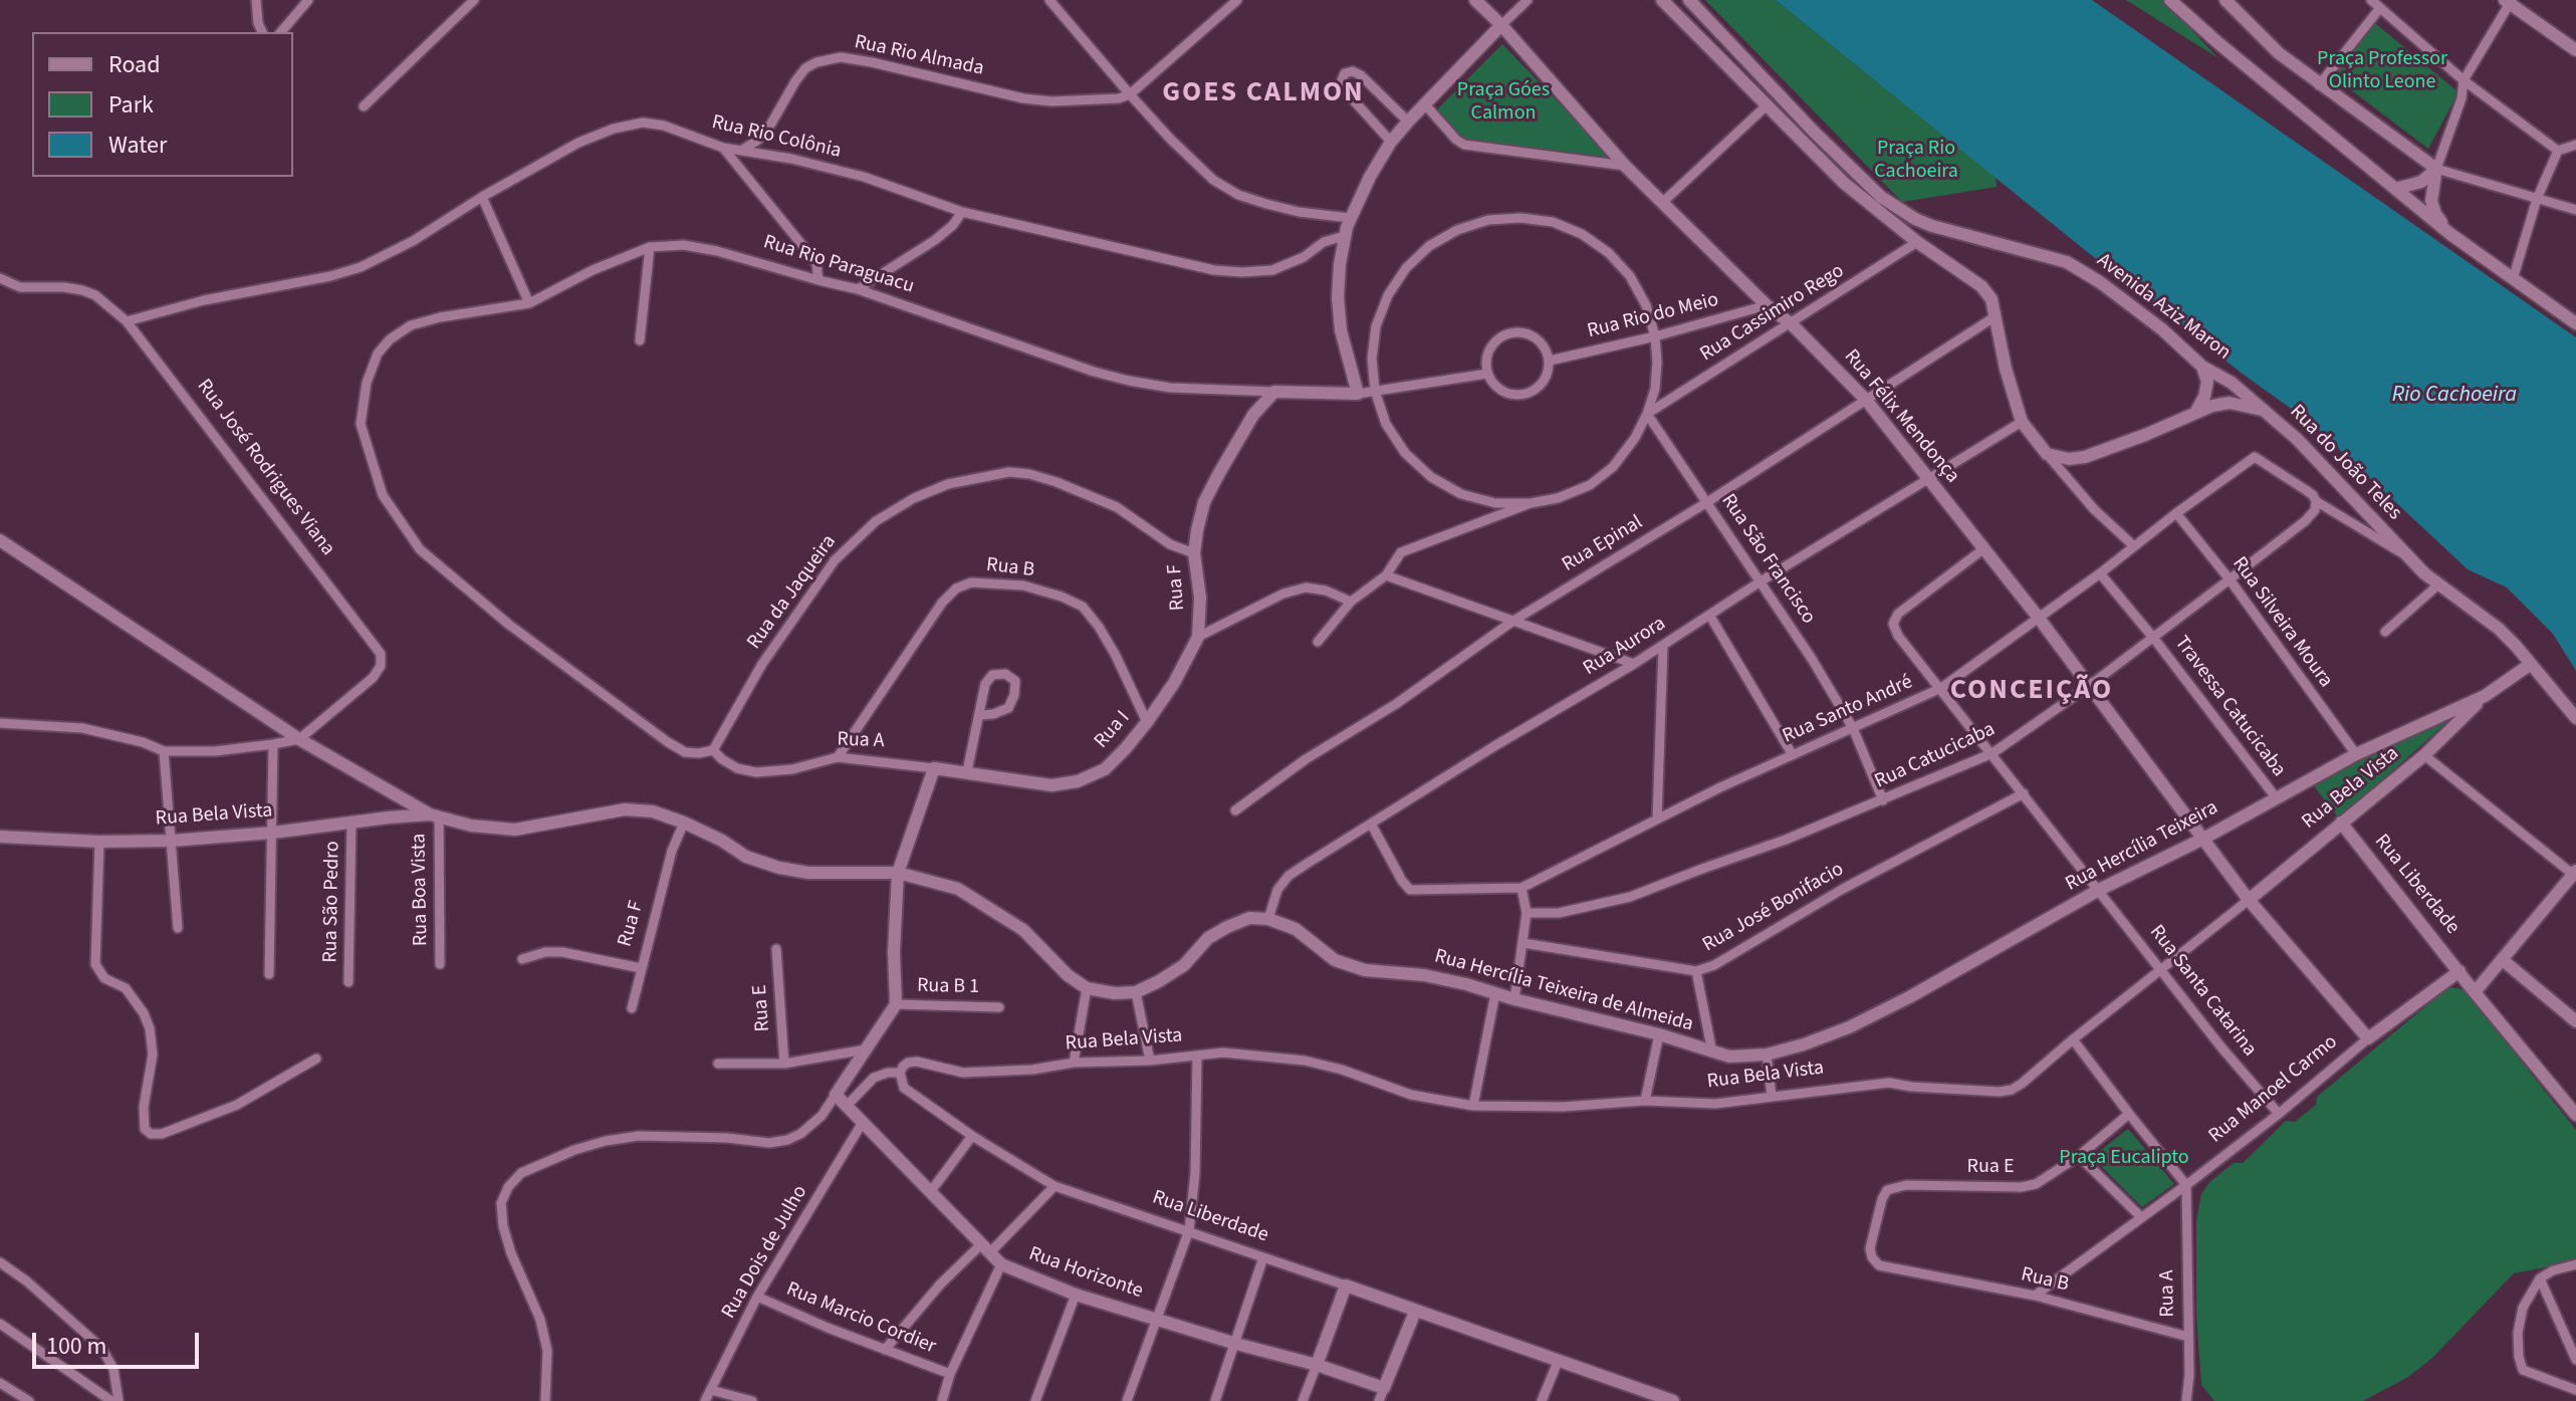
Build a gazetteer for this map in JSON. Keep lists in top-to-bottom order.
{
  "streets": {
    "main road": [
      "Rua Rio Paraguacu",
      "Avenida Aziz Maron",
      "Rua Félix Mendonça",
      "Rua do João Teles",
      "Rua F",
      "Rua I",
      "Rua A",
      "Rua Bela Vista",
      "Rua Hercília Teixeira",
      "Rua Liberdade",
      "Rua Hercília Teixeira de Almeida",
      "Rua Manoel Carmo",
      "Rua Horizonte"
    ],
    "street": [
      "Rua Rio Almada",
      "Rua Rio Colônia",
      "Rua Cassimiro Rego",
      "Rua Rio do Meio",
      "Rua José Rodrigues Viana",
      "Rua Epinal",
      "Rua São Francisco",
      "Rua B",
      "Rua da Jaqueira",
      "Rua Silveira Moura",
      "Rua Aurora",
      "Travessa Catucicaba",
      "Rua Santo André",
      "Rua Catucicaba",
      "Rua Boa Vista",
      "Rua São Pedro",
      "Rua José Bonifacio",
      "Rua B 1",
      "Rua Santa Catarina",
      "Rua E",
      "Rua Dois de Julho",
      "Rua Marcio Cordier"
    ]
  },
  "crossings": [
    ["Rua Rio Almada", "Rua Rio Colônia"],
    ["Rua Rio Colônia", "Rua José Rodrigues Viana"],
    ["Rua Rio Paraguacu", "Rua Cassimiro Rego"],
    ["Rua Rio Paraguacu", "Rua da Jaqueira"],
    ["Rua Rio Paraguacu", "Rua A"],
    ["Avenida Aziz Maron", "Rua do João Teles"],
    ["Rua Cassimiro Rego", "Rua Rio do Meio"],
    ["Rua Cassimiro Rego", "Rua Félix Mendonça"],
    ["Rua Cassimiro Rego", "Rua São Francisco"],
    ["Rua Cassimiro Rego", "Rua F"],
    ["Rua Rio do Meio", "Rua Félix Mendonça"],
    ["Rua Félix Mendonça", "Rua Epinal"],
    ["Rua Félix Mendonça", "Rua Aurora"],
    ["Rua Félix Mendonça", "Rua Santo André"],
    ["Rua Félix Mendonça", "Rua Catucicaba"],
    ["Rua Félix Mendonça", "Rua Bela Vista"],
    ["Rua Félix Mendonça", "Rua Hercília Teixeira"],
    ["Rua Félix Mendonça", "Rua Santa Catarina"],
    ["Rua Félix Mendonça", "Rua Manoel Carmo"],
    ["Rua do João Teles", "Rua Hercília Teixeira"],
    ["Rua Epinal", "Rua São Francisco"],
    ["Rua São Francisco", "Rua Aurora"],
    ["Rua São Francisco", "Rua Santo André"],
    ["Rua São Francisco", "Rua Catucicaba"],
    ["Rua B", "Rua I"],
    ["Rua B", "Rua A"],
    ["Rua B", "Rua E"],
    ["Rua B", "Rua Manoel Carmo"],
    ["Rua F", "Rua da Jaqueira"],
    ["Rua F", "Rua I"],
    ["Rua da Jaqueira", "Rua A"],
    ["Rua Silveira Moura", "Rua Santo André"],
    ["Rua Silveira Moura", "Rua Catucicaba"],
    ["Rua Silveira Moura", "Rua Hercília Teixeira"],
    ["Rua Aurora", "Rua Santo André"],
    ["Rua Aurora", "Rua Hercília Teixeira de Almeida"],
    ["Travessa Catucicaba", "Rua Santo André"],
    ["Travessa Catucicaba", "Rua Catucicaba"],
    ["Travessa Catucicaba", "Rua Hercília Teixeira"],
    ["Rua Santo André", "Rua Catucicaba"],
    ["Rua Santo André", "Rua Santa Catarina"],
    ["Rua I", "Rua A"],
    ["Rua A", "Rua Manoel Carmo"],
    ["Rua Catucicaba", "Rua Santa Catarina"],
    ["Rua Bela Vista", "Rua Hercília Teixeira"],
    ["Rua Bela Vista", "Rua Liberdade"],
    ["Rua Bela Vista", "Rua Boa Vista"],
    ["Rua Bela Vista", "Rua São Pedro"],
    ["Rua Bela Vista", "Rua Santa Catarina"],
    ["Rua Hercília Teixeira", "Rua Hercília Teixeira de Almeida"],
    ["Rua Hercília Teixeira", "Rua Santa Catarina"],
    ["Rua Liberdade", "Rua Manoel Carmo"],
    ["Rua José Bonifacio", "Rua Santa Catarina"],
    ["Rua Santa Catarina", "Rua Manoel Carmo"],
    ["Rua Dois de Julho", "Rua Horizonte"],
    ["Rua Dois de Julho", "Rua Marcio Cordier"]
  ],
  "districts": ["GOES CALMON", "CONCEIÇÃO"],
  "water": ["Rio Cachoeira"],
  "parks": [
    "Praça Professor Olinto Leone",
    "Praça Góes Calmon",
    "Praça Rio Cachoeira",
    "Praça Eucalipto"
  ],
  "legend": ["Road", "Park", "Water"],
  "scale_bar": "100 m"
}
